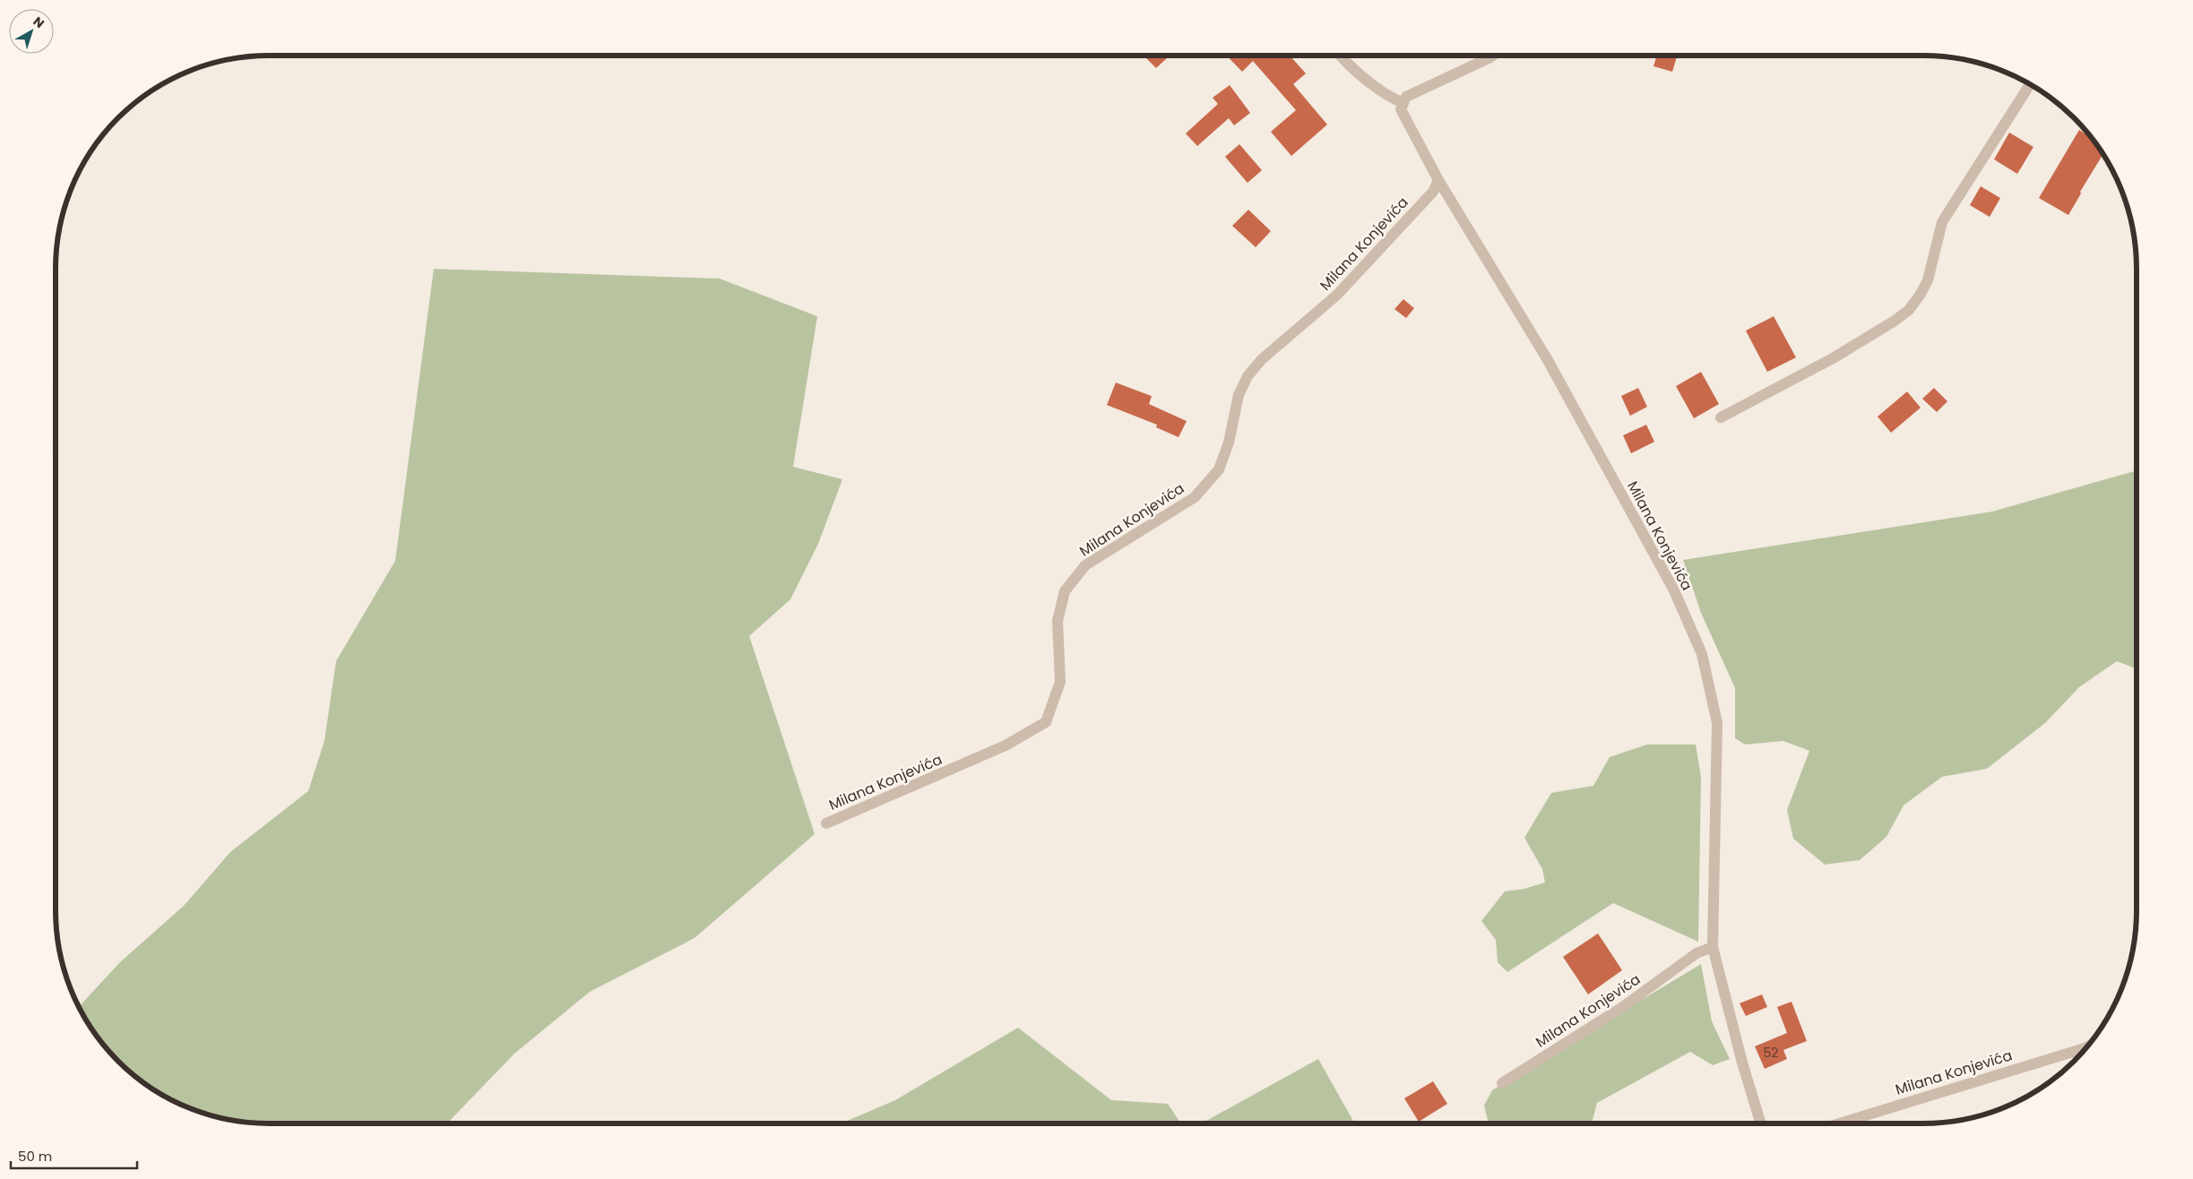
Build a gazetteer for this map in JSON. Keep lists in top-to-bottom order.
{
  "streets": {
    "street": ["Milana Konjevića"]
  },
  "house_numbers": ["52"],
  "scale_bar": "50 m",
  "north": "top right"
}
